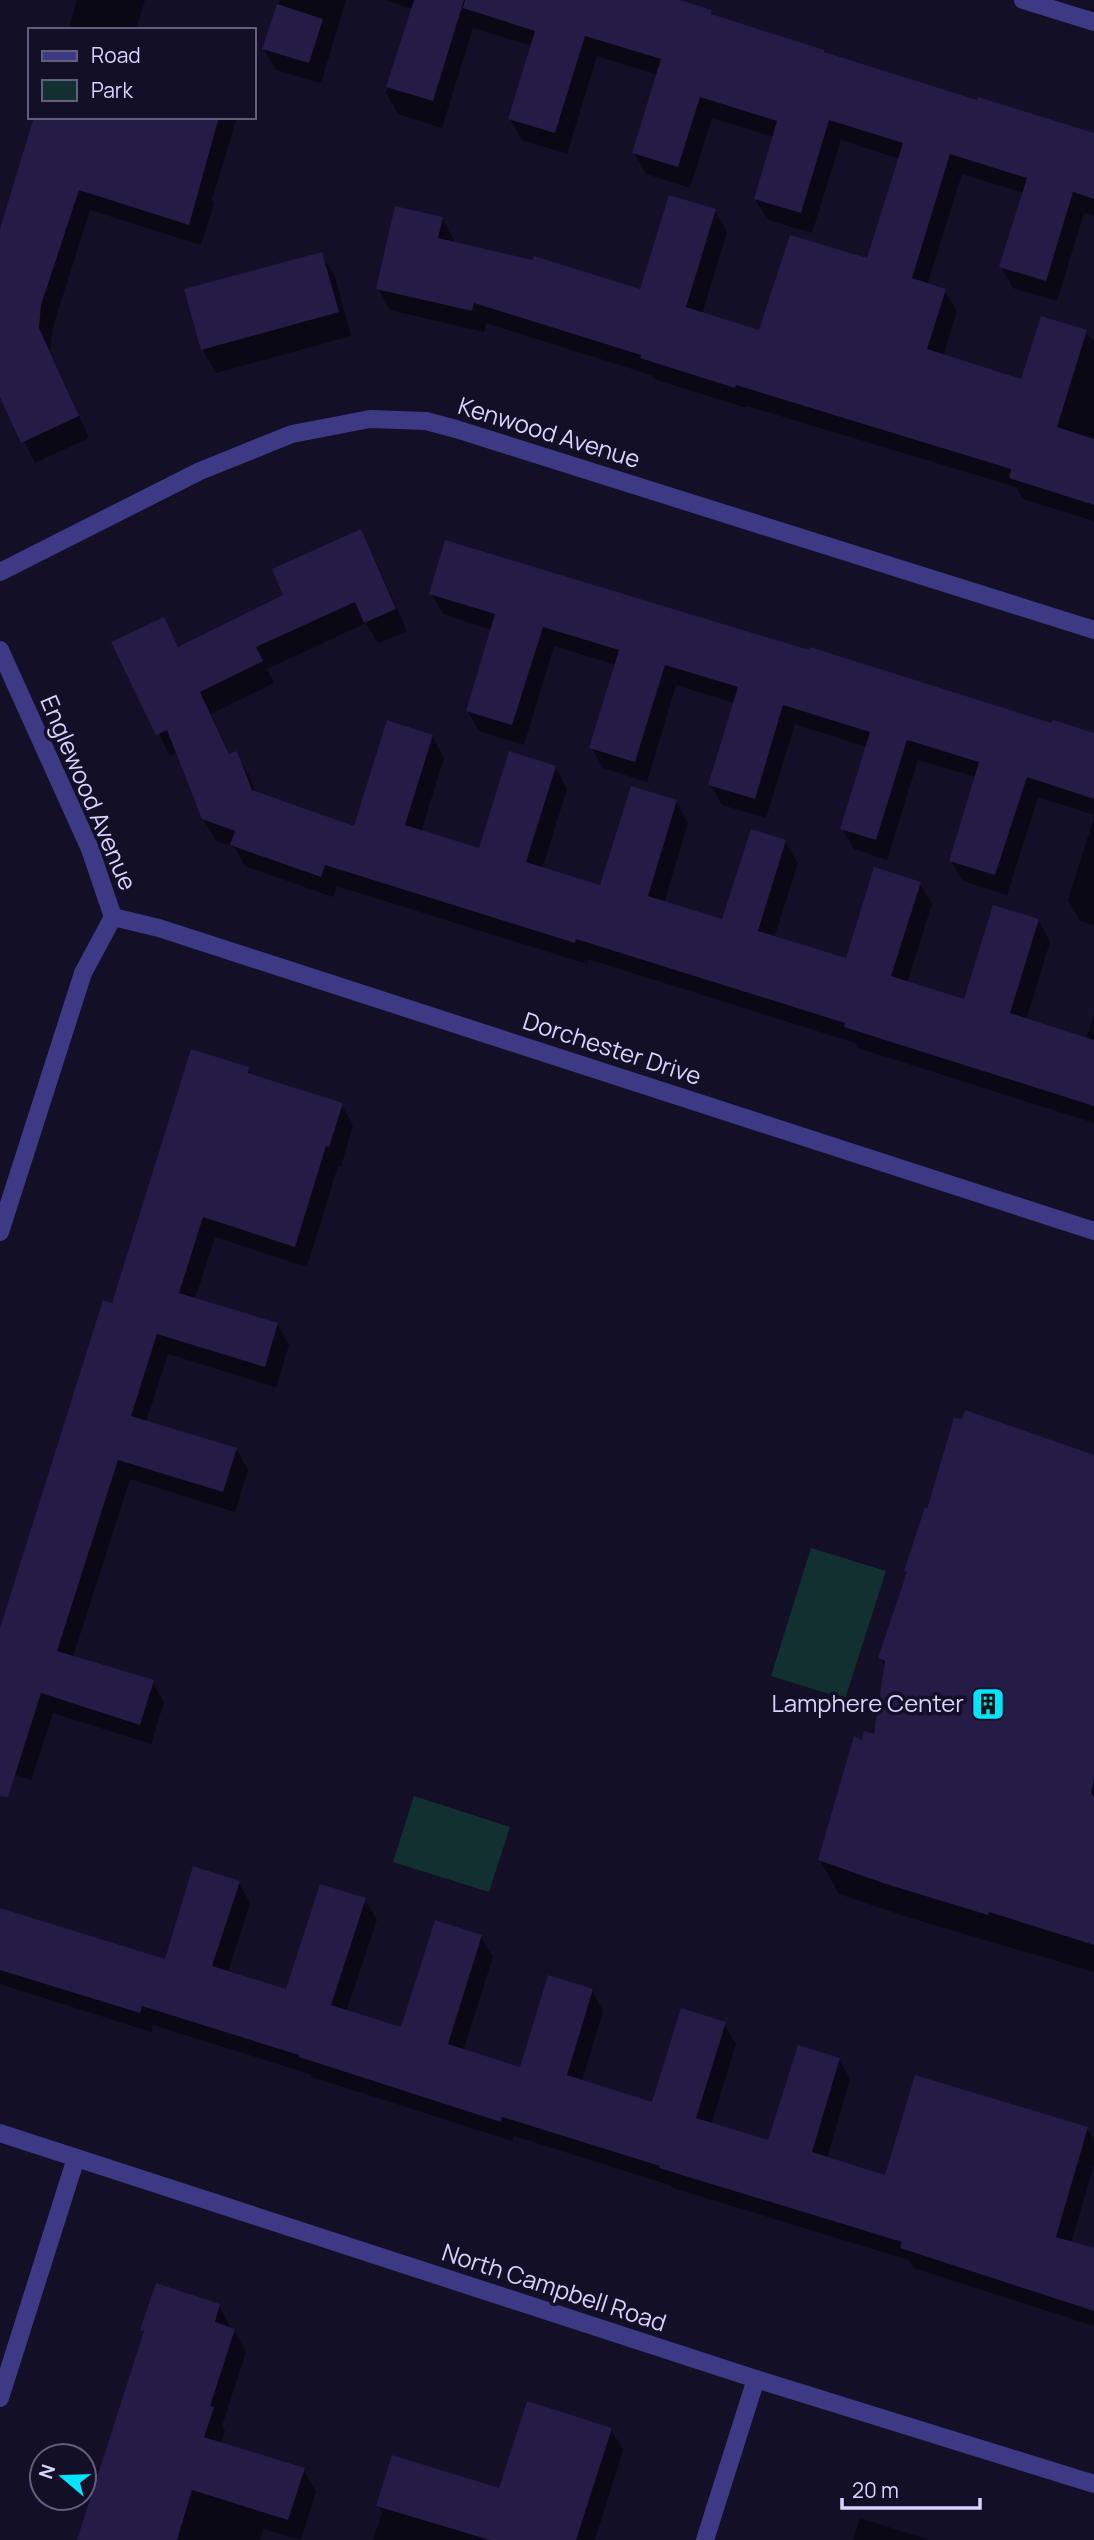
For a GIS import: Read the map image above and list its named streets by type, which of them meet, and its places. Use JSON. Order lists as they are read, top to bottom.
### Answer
{
  "streets": {
    "street": [
      "Kenwood Avenue",
      "Englewood Avenue",
      "Dorchester Drive",
      "North Campbell Road"
    ]
  },
  "crossings": [
    ["Englewood Avenue", "Dorchester Drive"]
  ],
  "places": {
    "building": ["Lamphere Center"]
  },
  "legend": ["Road", "Park"],
  "scale_bar": "20 m",
  "north": "left"
}
